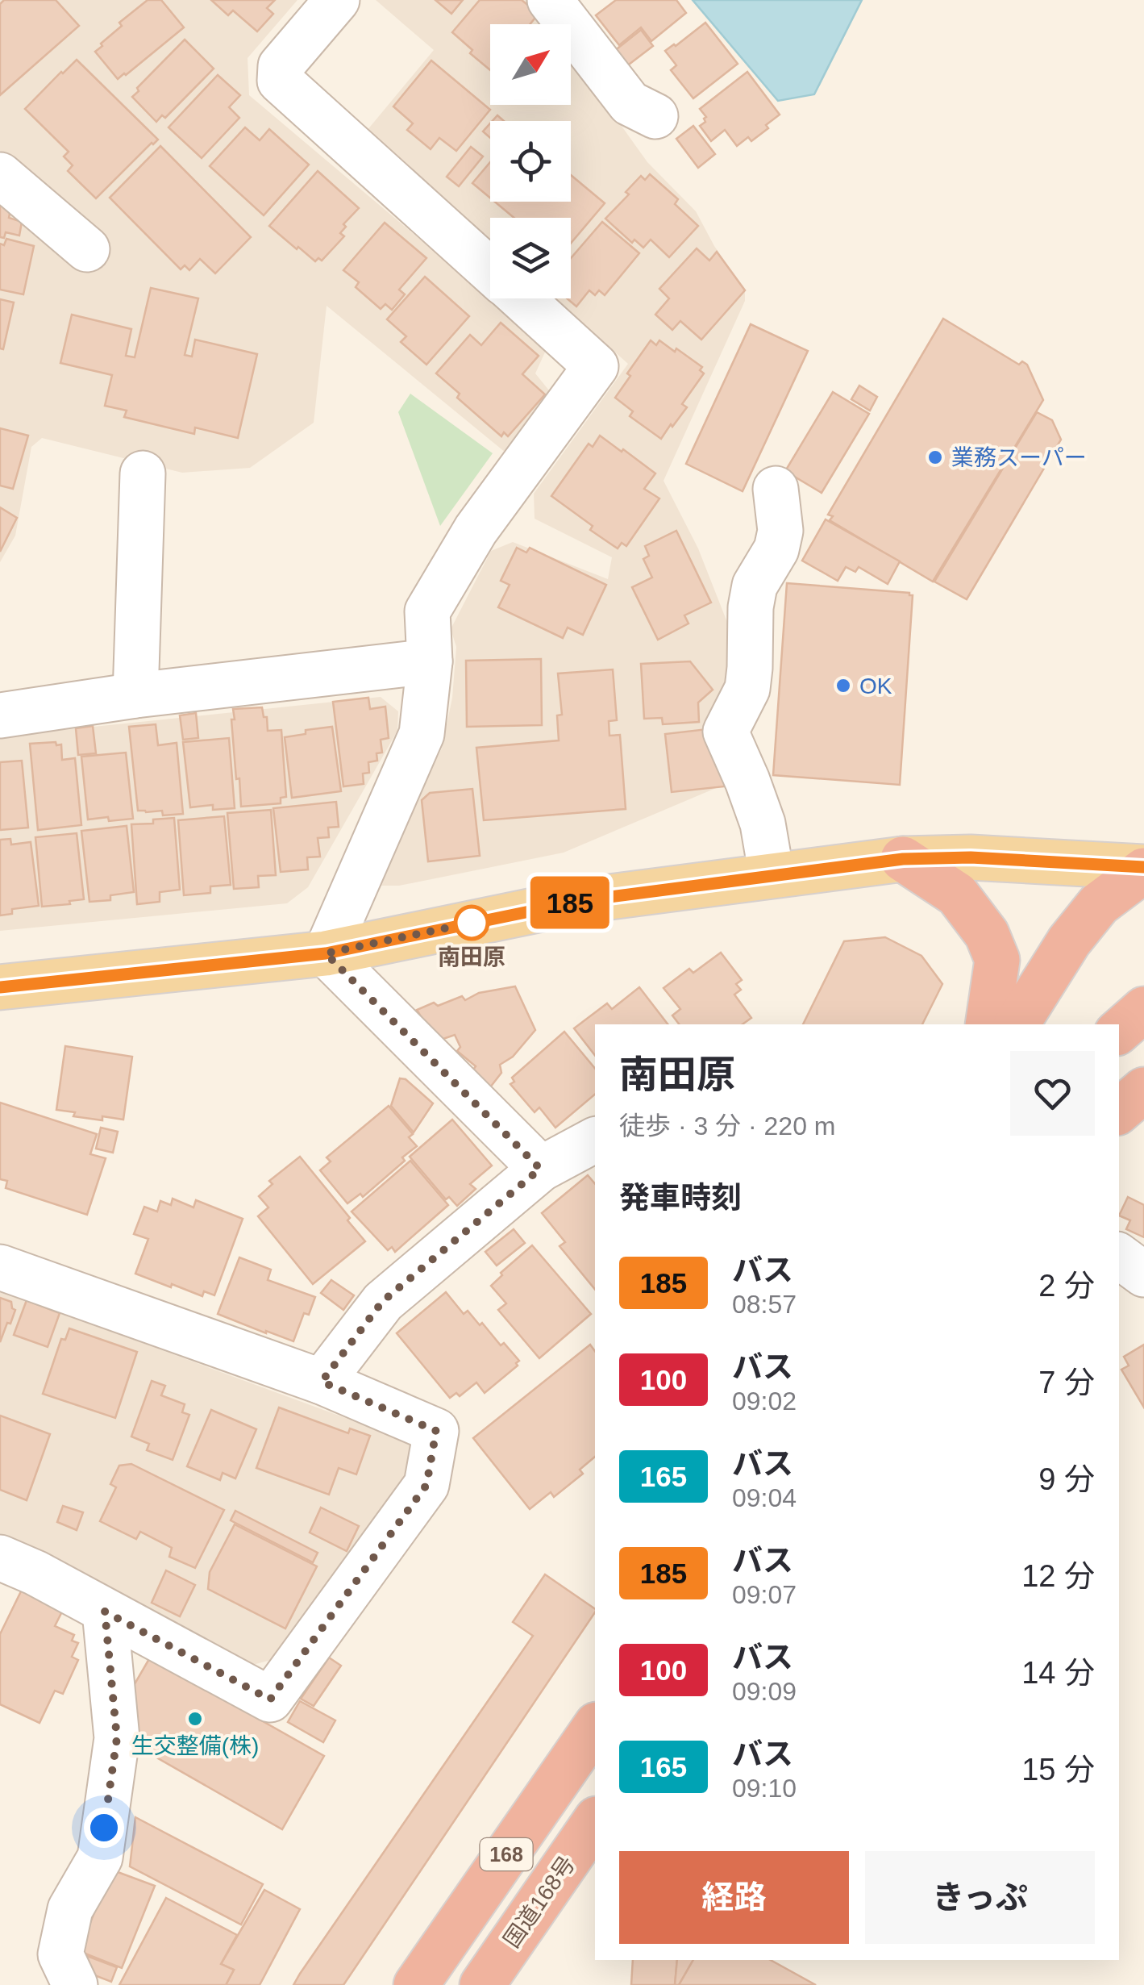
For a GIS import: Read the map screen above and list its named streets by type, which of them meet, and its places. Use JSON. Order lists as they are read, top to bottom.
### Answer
{
  "streets": {
    "highway": ["168", "国道168号"]
  },
  "places": [
    "業務スーパー",
    "OK",
    "南田原",
    "生交整備(株)"
  ],
  "lines": ["bus line 185"],
  "north": "top right",
  "page": {
    "on_map": "185",
    "heading": [
      ["南田原", "徒歩 · 3 分 · 220 m"],
      "発車時刻"
    ],
    "list": [
      {
        "mark": "185",
        "name": "バス",
        "note": "08:57",
        "value": "2 分"
      },
      {
        "mark": "100",
        "name": "バス",
        "note": "09:02",
        "value": "7 分"
      },
      {
        "mark": "165",
        "name": "バス",
        "note": "09:04",
        "value": "9 分"
      },
      {
        "mark": "185",
        "name": "バス",
        "note": "09:07",
        "value": "12 分"
      },
      {
        "mark": "100",
        "name": "バス",
        "note": "09:09",
        "value": "14 分"
      },
      {
        "mark": "165",
        "name": "バス",
        "note": "09:10",
        "value": "15 分"
      }
    ],
    "buttons": ["経路", "きっぷ"]
  }
}
